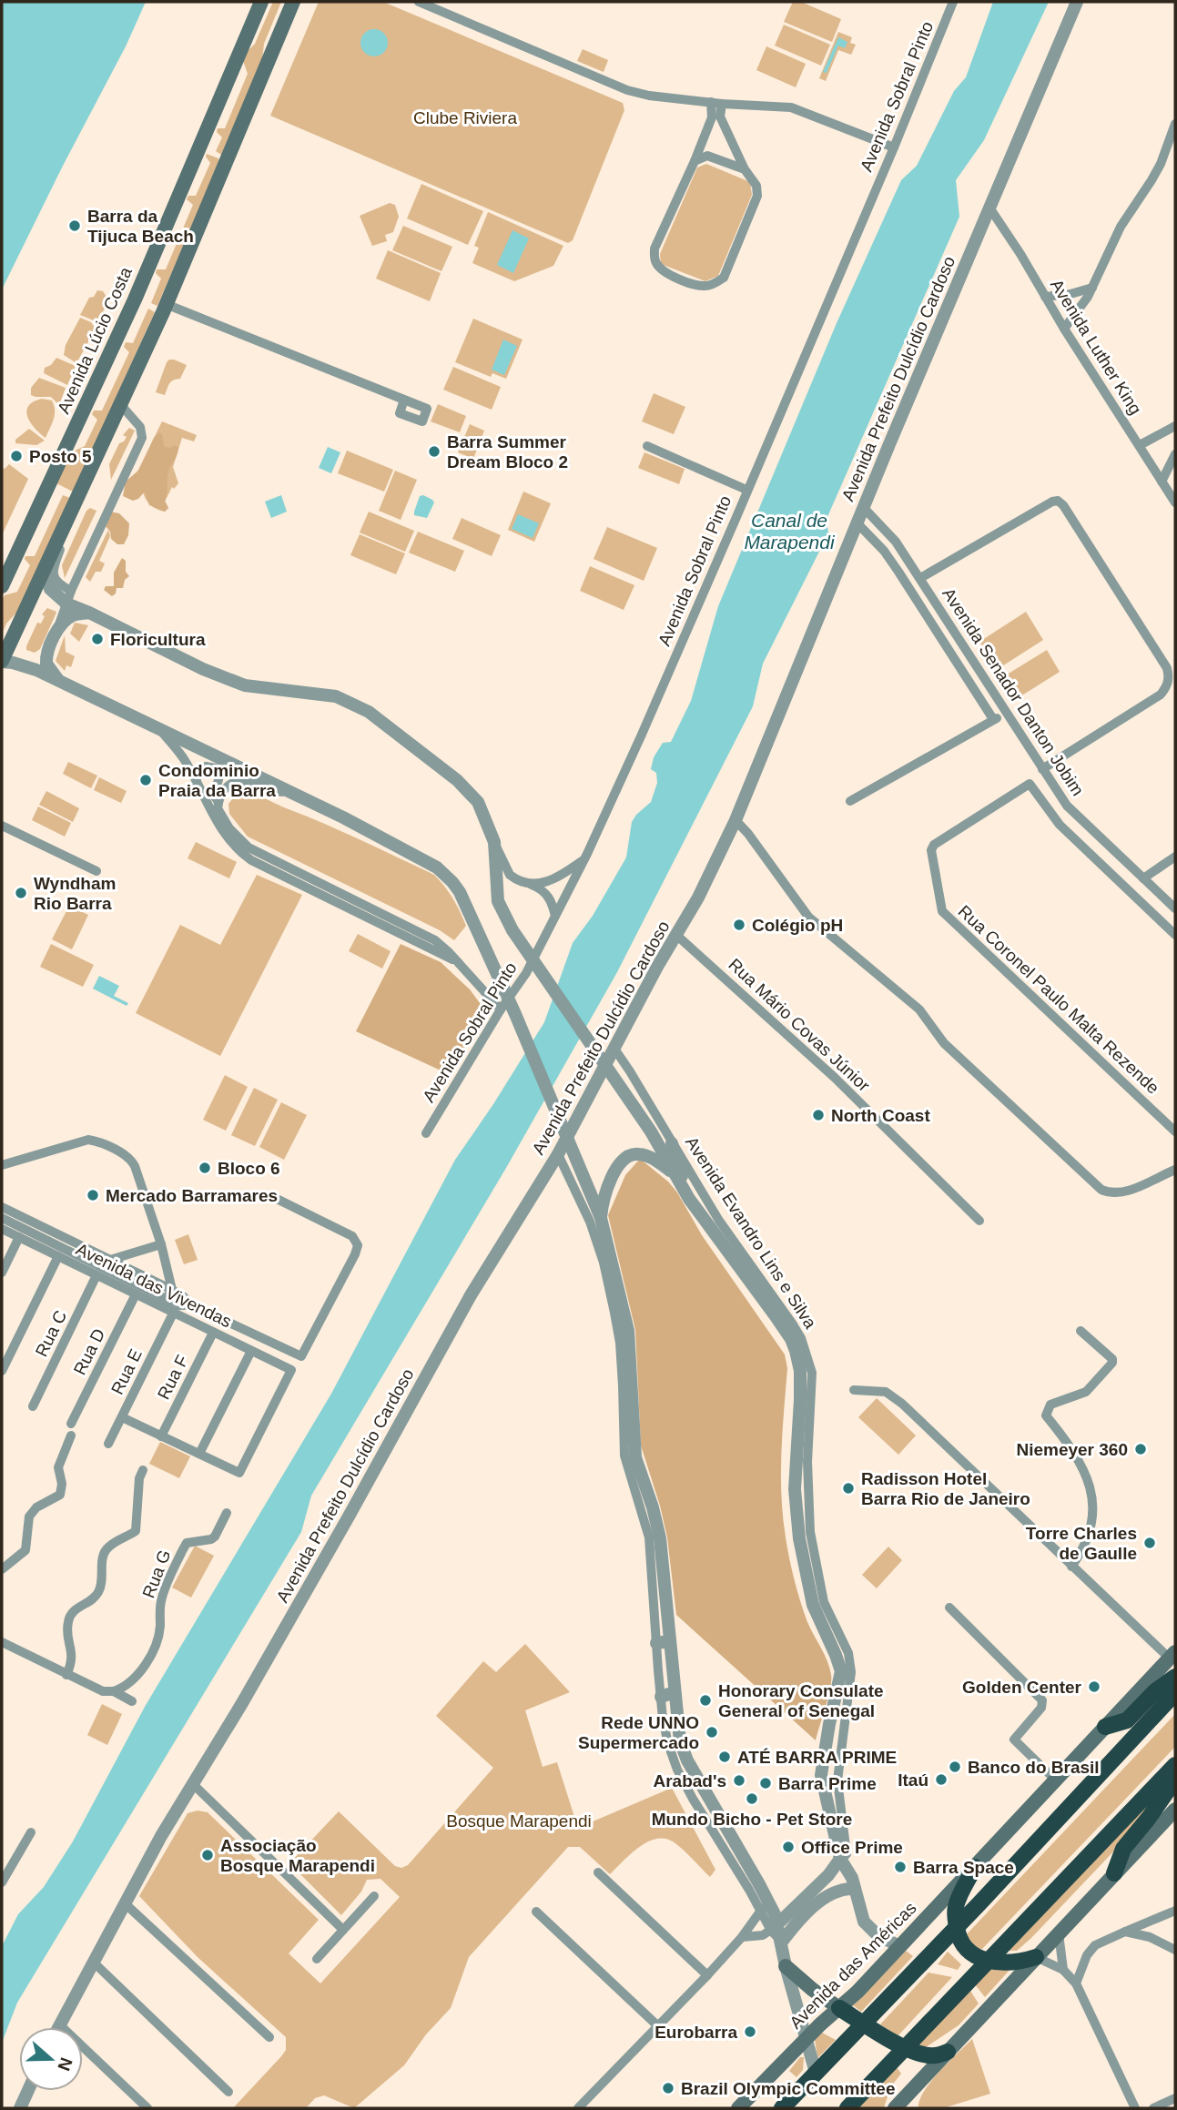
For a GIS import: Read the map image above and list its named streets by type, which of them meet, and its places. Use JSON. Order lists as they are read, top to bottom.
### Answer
{
  "streets": {
    "main road": ["Avenida Lúcio Costa", "Avenida das Américas"],
    "street": [
      "Avenida Sobral Pinto",
      "Avenida Luther King",
      "Avenida Prefeito Dulcídio Cardoso",
      "Avenida Senador Danton Jobim",
      "Rua Coronel Paulo Malta Rezende",
      "Rua Mário Covas Júnior",
      "Avenida Evandro Lins e Silva",
      "Avenida das Vivendas",
      "Rua C",
      "Rua D",
      "Rua E",
      "Rua F",
      "Rua G"
    ]
  },
  "crossings": [
    ["Avenida Luther King", "Avenida Prefeito Dulcídio Cardoso"],
    ["Avenida Prefeito Dulcídio Cardoso", "Avenida Senador Danton Jobim"],
    ["Avenida Prefeito Dulcídio Cardoso", "Rua Mário Covas Júnior"],
    ["Avenida Prefeito Dulcídio Cardoso", "Avenida Evandro Lins e Silva"],
    ["Avenida Senador Danton Jobim", "Rua Coronel Paulo Malta Rezende"],
    ["Avenida Evandro Lins e Silva", "Avenida das Américas"],
    ["Avenida das Vivendas", "Rua C"],
    ["Avenida das Vivendas", "Rua D"],
    ["Avenida das Vivendas", "Rua E"],
    ["Avenida das Vivendas", "Rua F"]
  ],
  "water": ["Canal de Marapendi"],
  "parks": ["Clube Riviera", "Bosque Marapendi"],
  "places": [
    "Barra da Tijuca Beach",
    "Barra Summer Dream Bloco 2",
    "Posto 5",
    "Floricultura",
    "Condominio Praia da Barra",
    "Wyndham Rio Barra",
    "Colégio pH",
    "North Coast",
    "Bloco 6",
    "Mercado Barramares",
    "Niemeyer 360",
    "Radisson Hotel Barra Rio de Janeiro",
    "Torre Charles de Gaulle",
    "Golden Center",
    "Honorary Consulate General of Senegal",
    "Rede UNNO Supermercado",
    "ATÉ BARRA PRIME",
    "Banco do Brasil",
    "Itaú",
    "Arabad's",
    "Barra Prime",
    "Mundo Bicho - Pet Store",
    "Office Prime",
    "Associação Bosque Marapendi",
    "Barra Space",
    "Eurobarra",
    "Brazil Olympic Committee"
  ],
  "north": "right"
}
